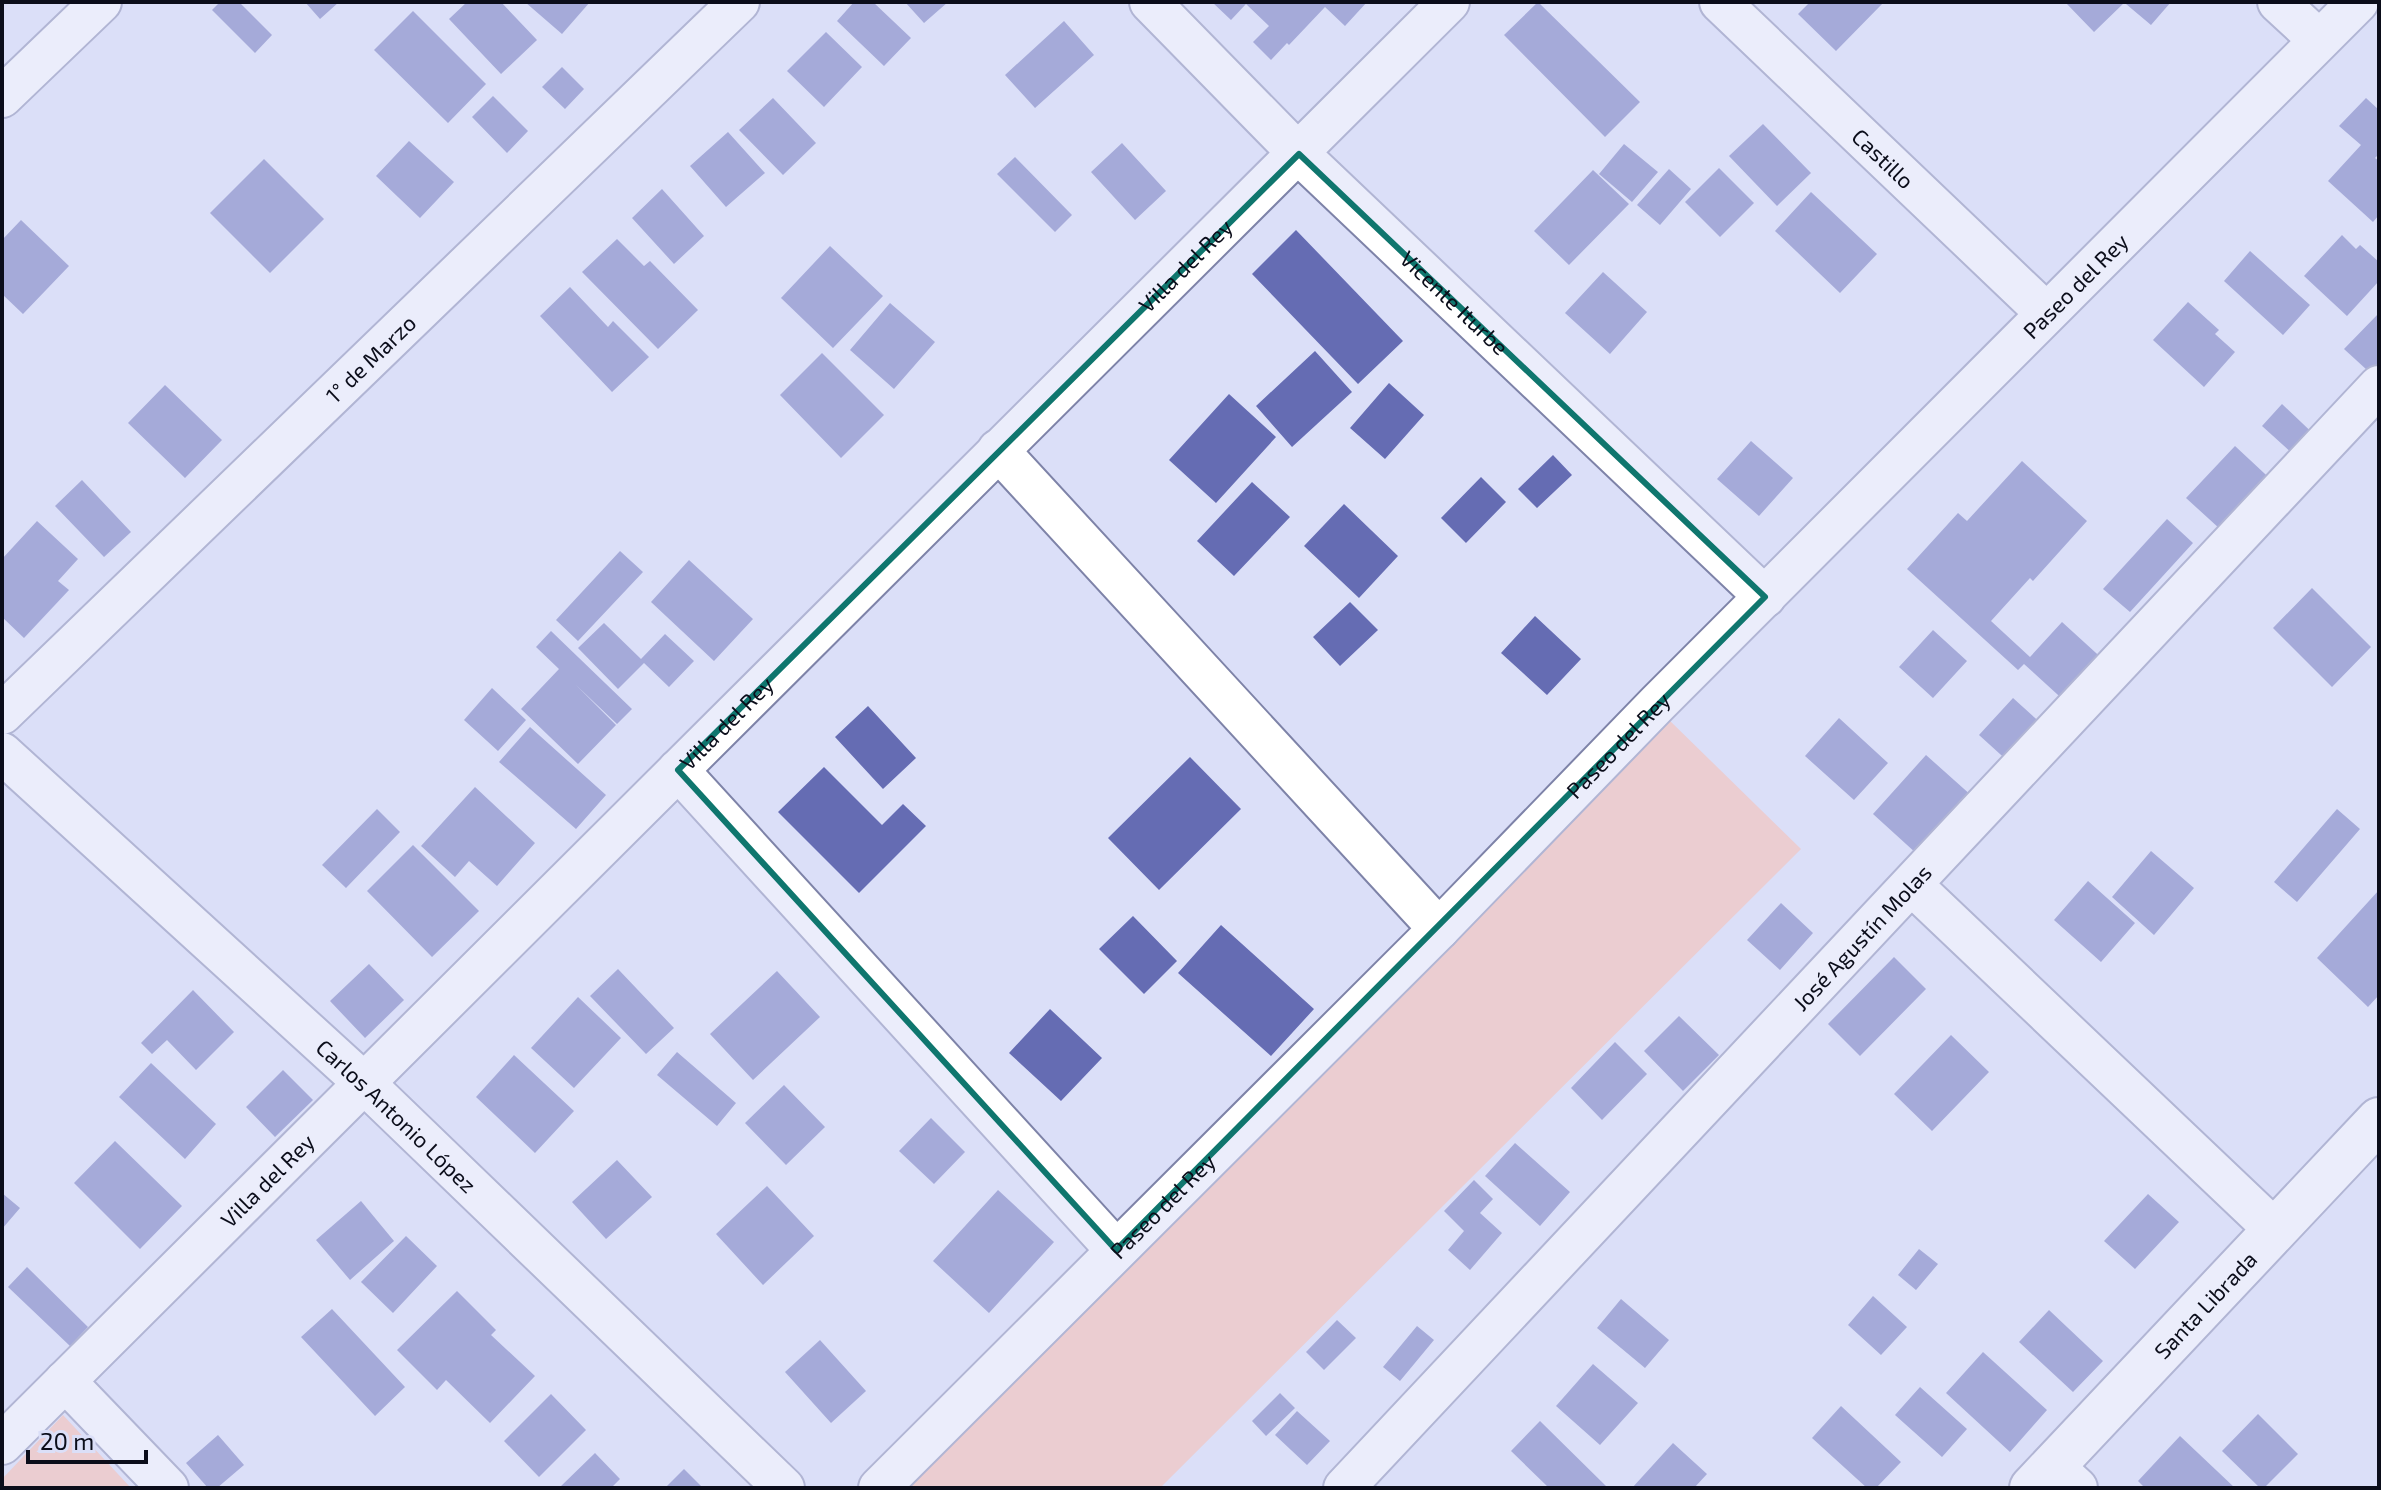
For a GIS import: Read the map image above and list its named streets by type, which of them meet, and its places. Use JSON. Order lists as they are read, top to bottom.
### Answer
{
  "streets": {
    "street": [
      "Castillo",
      "Villa del Rey",
      "Paseo del Rey",
      "Vicente Iturbe",
      "1° de Marzo",
      "José Agustín Molas",
      "Carlos Antonio López",
      "Santa Librada"
    ]
  },
  "crossings": [
    ["Castillo", "Paseo del Rey"],
    ["Villa del Rey", "Vicente Iturbe"],
    ["Villa del Rey", "Carlos Antonio López"],
    ["Paseo del Rey", "Vicente Iturbe"]
  ],
  "scale_bar": "20 m"
}
